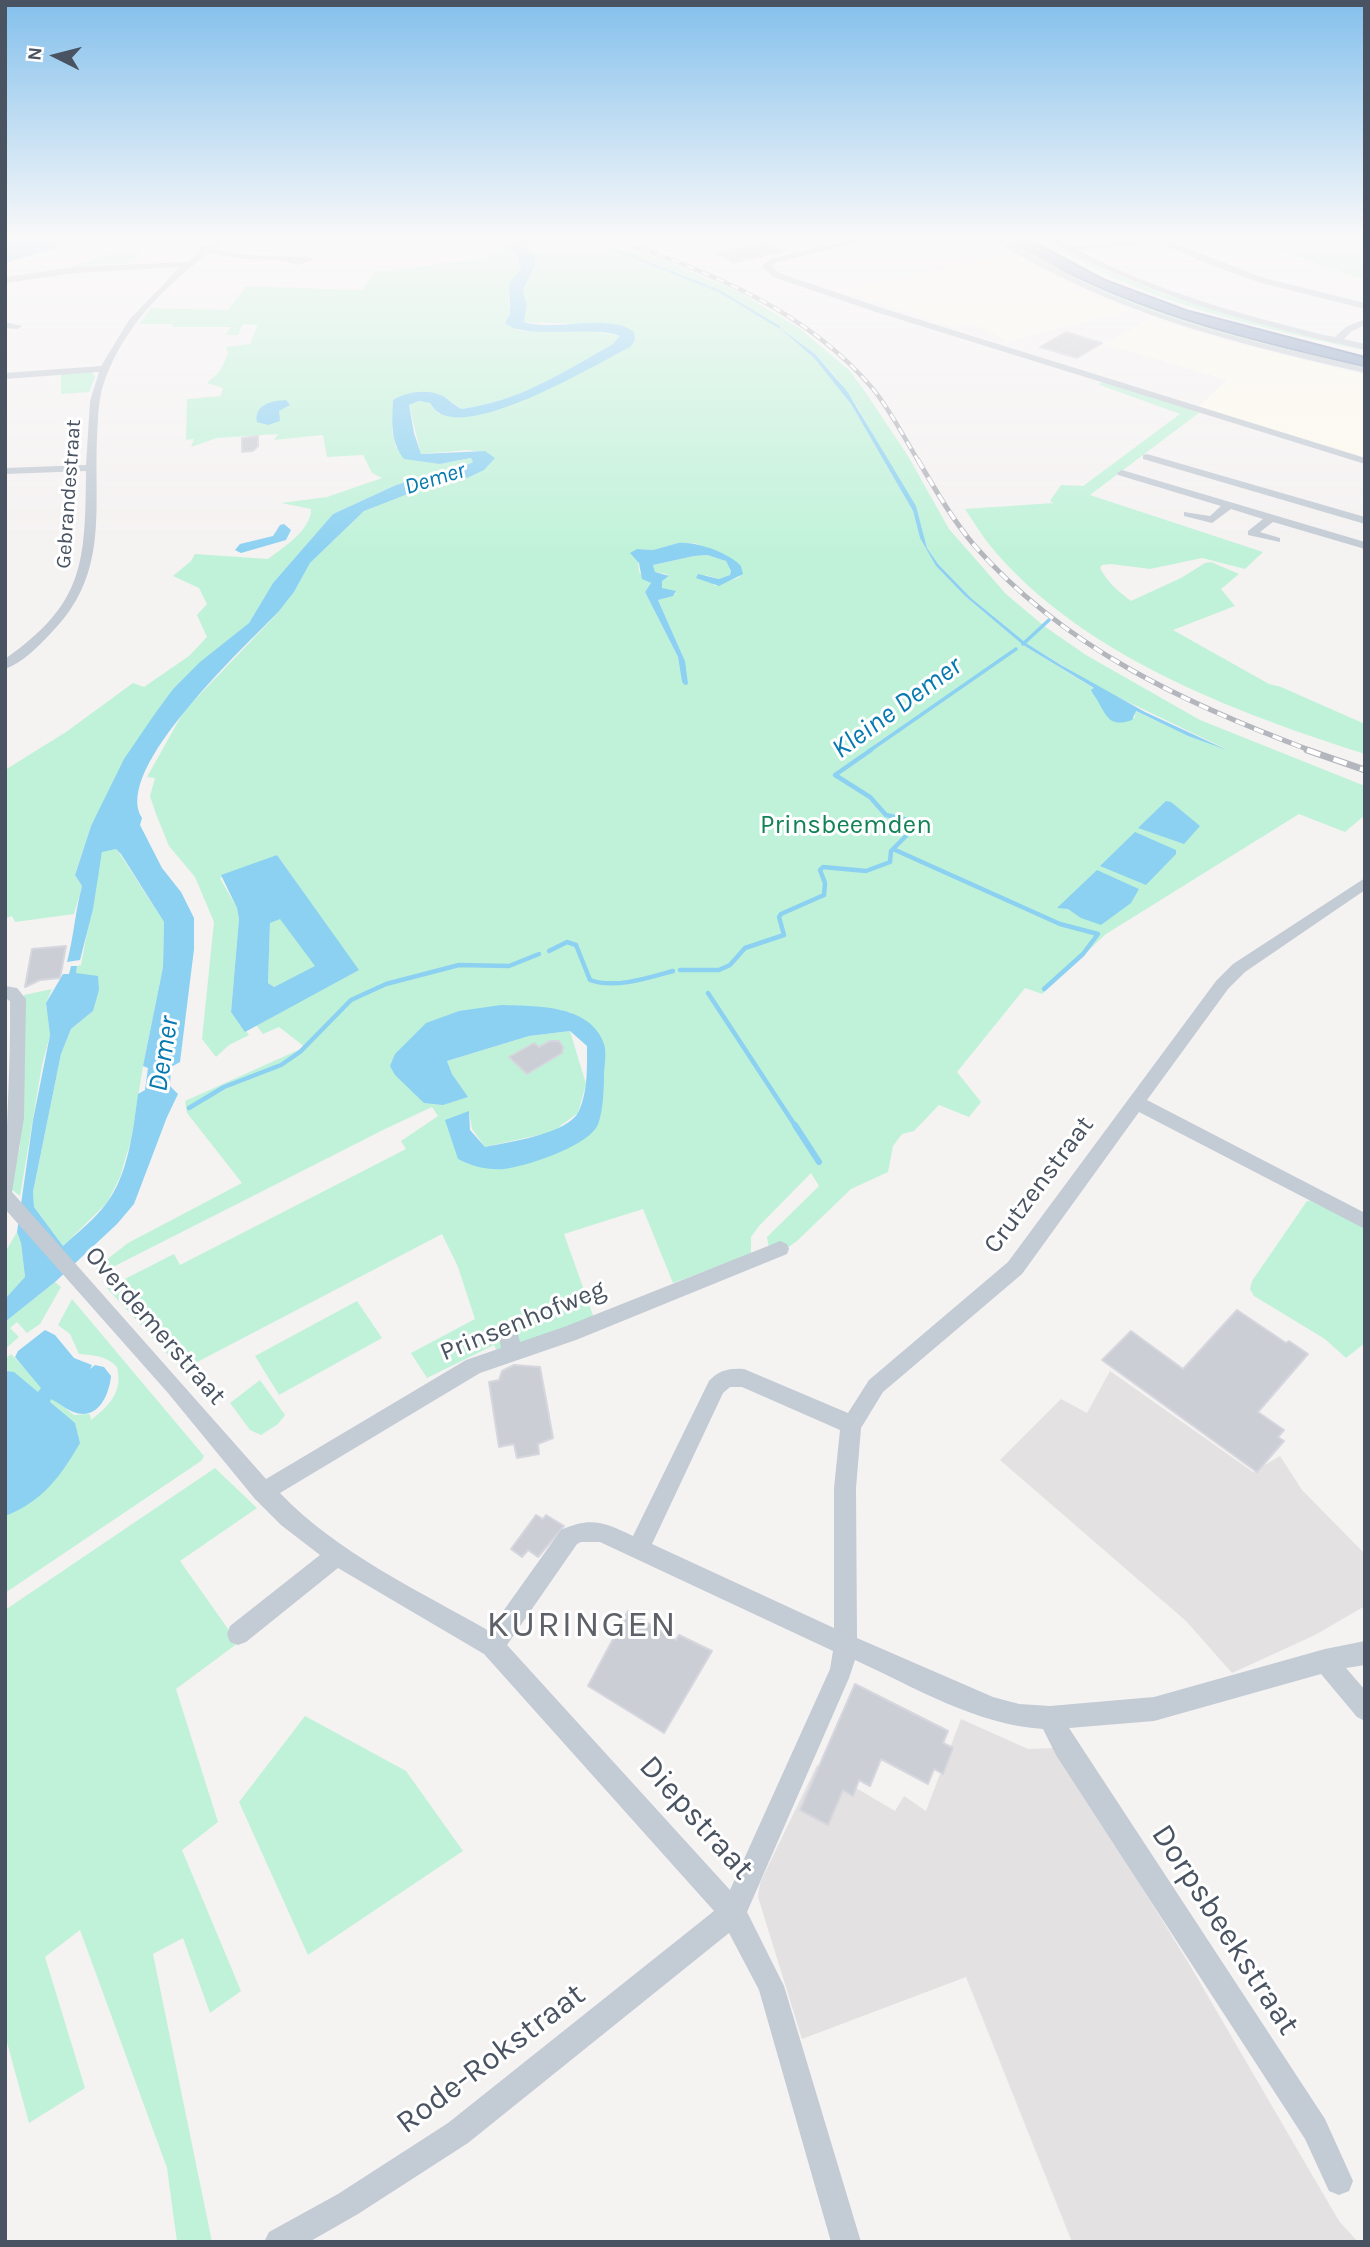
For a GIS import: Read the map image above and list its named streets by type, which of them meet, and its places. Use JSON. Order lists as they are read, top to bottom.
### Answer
{
  "streets": {
    "street": [
      "Gebrandestraat",
      "Crutzenstraat",
      "Prinsenhofweg",
      "Overdemerstraat",
      "Diepstraat",
      "Dorpsbeekstraat",
      "Rode-Rokstraat"
    ]
  },
  "crossings": [
    ["Crutzenstraat", "Diepstraat"],
    ["Crutzenstraat", "Rode-Rokstraat"],
    ["Prinsenhofweg", "Overdemerstraat"],
    ["Prinsenhofweg", "Diepstraat"],
    ["Overdemerstraat", "Diepstraat"],
    ["Diepstraat", "Rode-Rokstraat"]
  ],
  "districts": ["KURINGEN"],
  "water": ["Demer", "Kleine Demer"],
  "parks": ["Prinsbeemden"],
  "north": "left"
}
